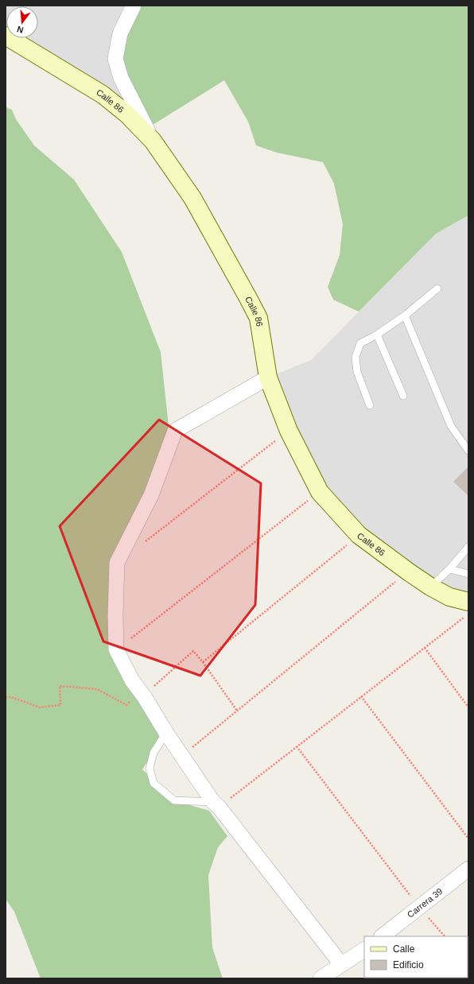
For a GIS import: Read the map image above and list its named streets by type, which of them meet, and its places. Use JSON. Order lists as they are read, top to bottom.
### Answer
{
  "streets": {
    "main road": ["Calle 86"],
    "street": ["Carrera 39"]
  },
  "legend": ["Calle", "Edificio"],
  "north": "bottom"
}
